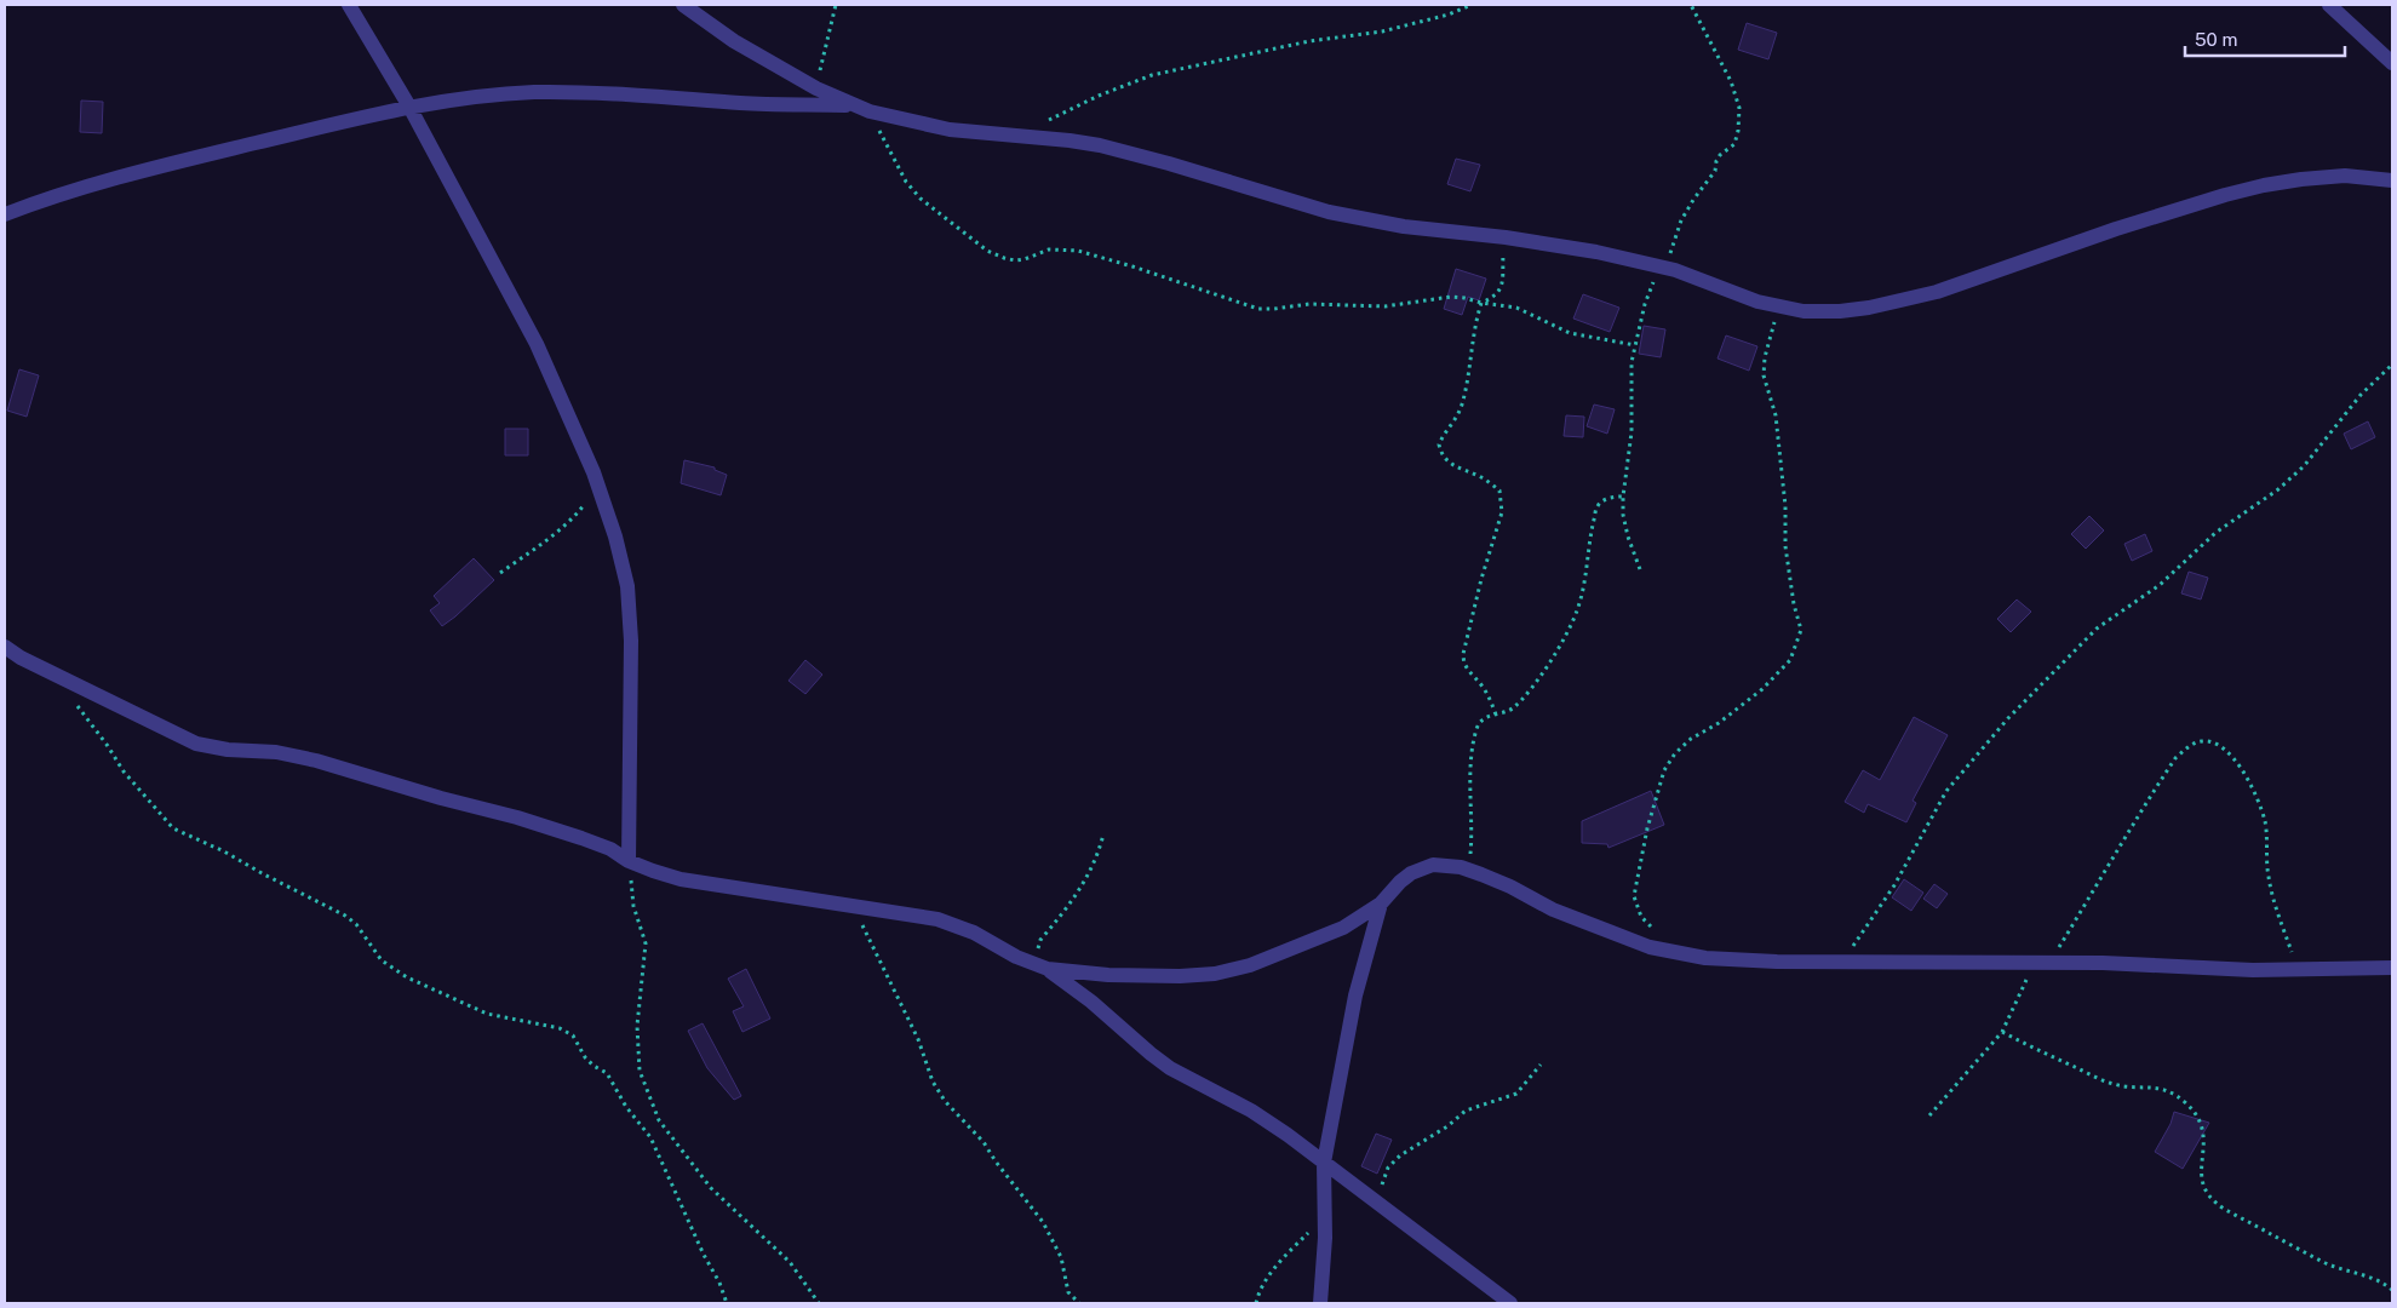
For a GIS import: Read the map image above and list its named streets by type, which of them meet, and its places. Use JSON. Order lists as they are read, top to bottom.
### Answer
{
  "scale_bar": "50 m"
}
